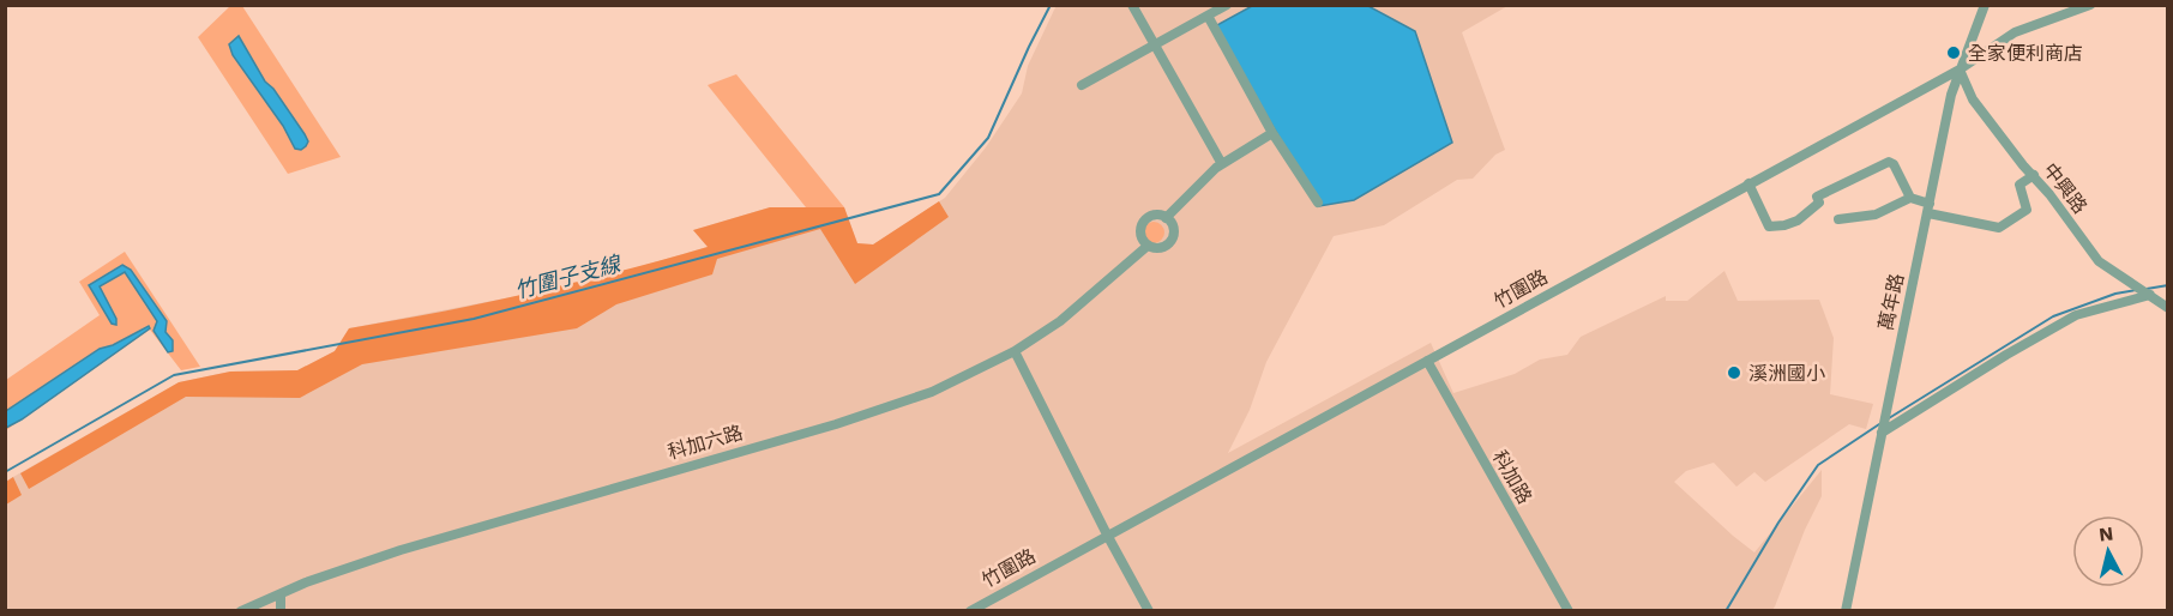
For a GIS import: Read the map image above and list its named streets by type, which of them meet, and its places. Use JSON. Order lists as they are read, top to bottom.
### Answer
{
  "streets": {
    "street": [
      "中興路",
      "竹圍路",
      "萬年路",
      "科加六路",
      "科加路"
    ]
  },
  "crossings": [
    ["中興路", "竹圍路"],
    ["中興路", "萬年路"],
    ["竹圍路", "萬年路"],
    ["竹圍路", "科加路"]
  ],
  "water": ["竹圍子支線"],
  "places": ["全家便利商店", "溪洲國小"],
  "north": "top"
}
